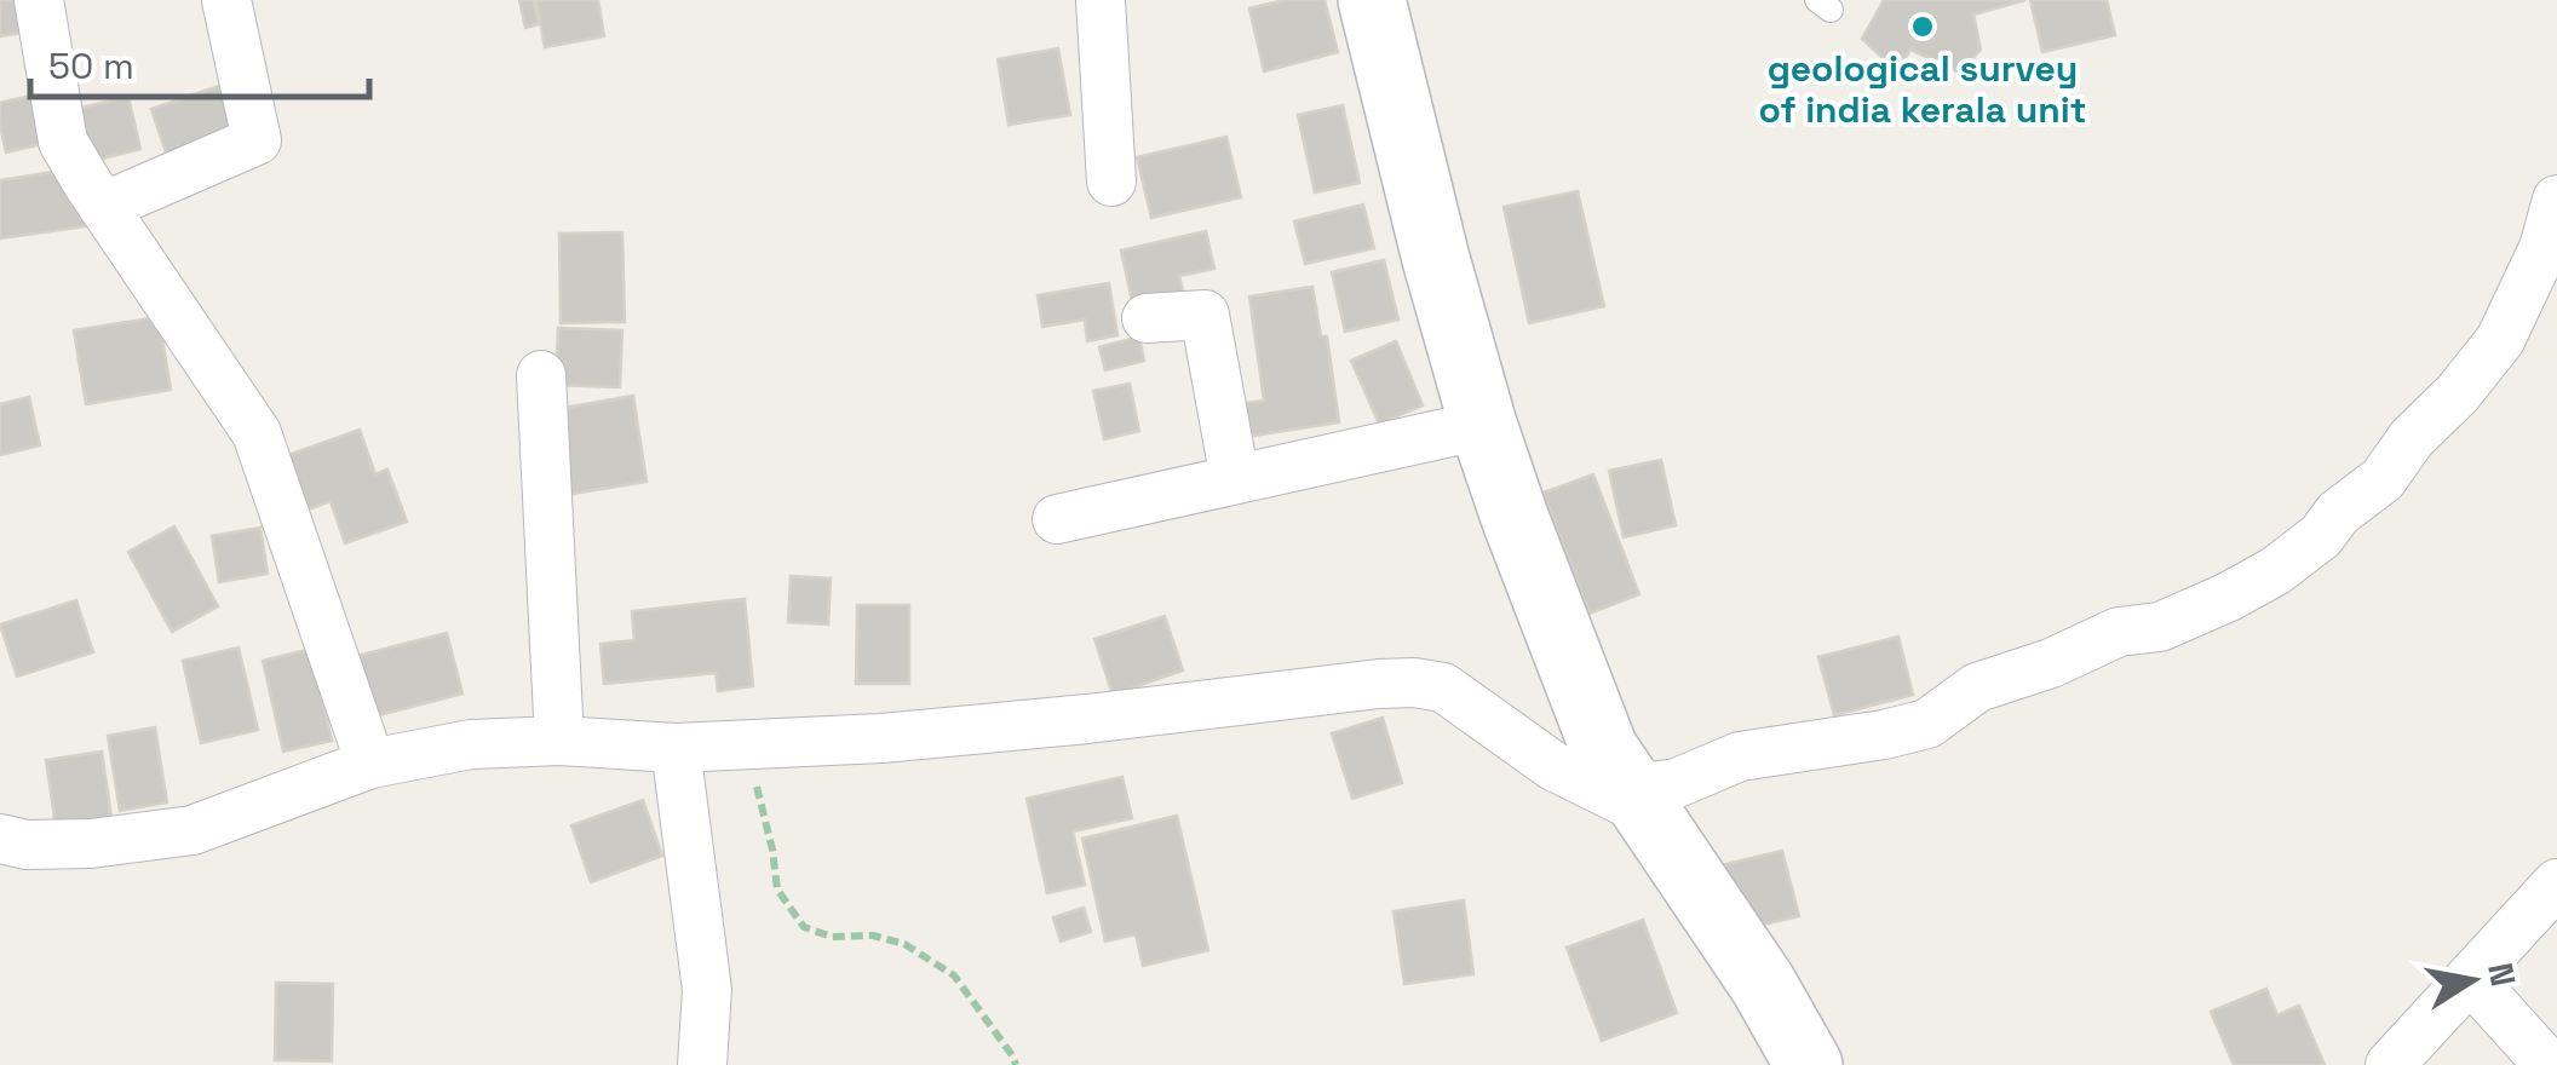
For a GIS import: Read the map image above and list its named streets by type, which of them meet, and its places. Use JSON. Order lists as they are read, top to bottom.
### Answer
{
  "places": ["geological survey of india kerala unit"],
  "scale_bar": "50 m",
  "north": "right"
}
